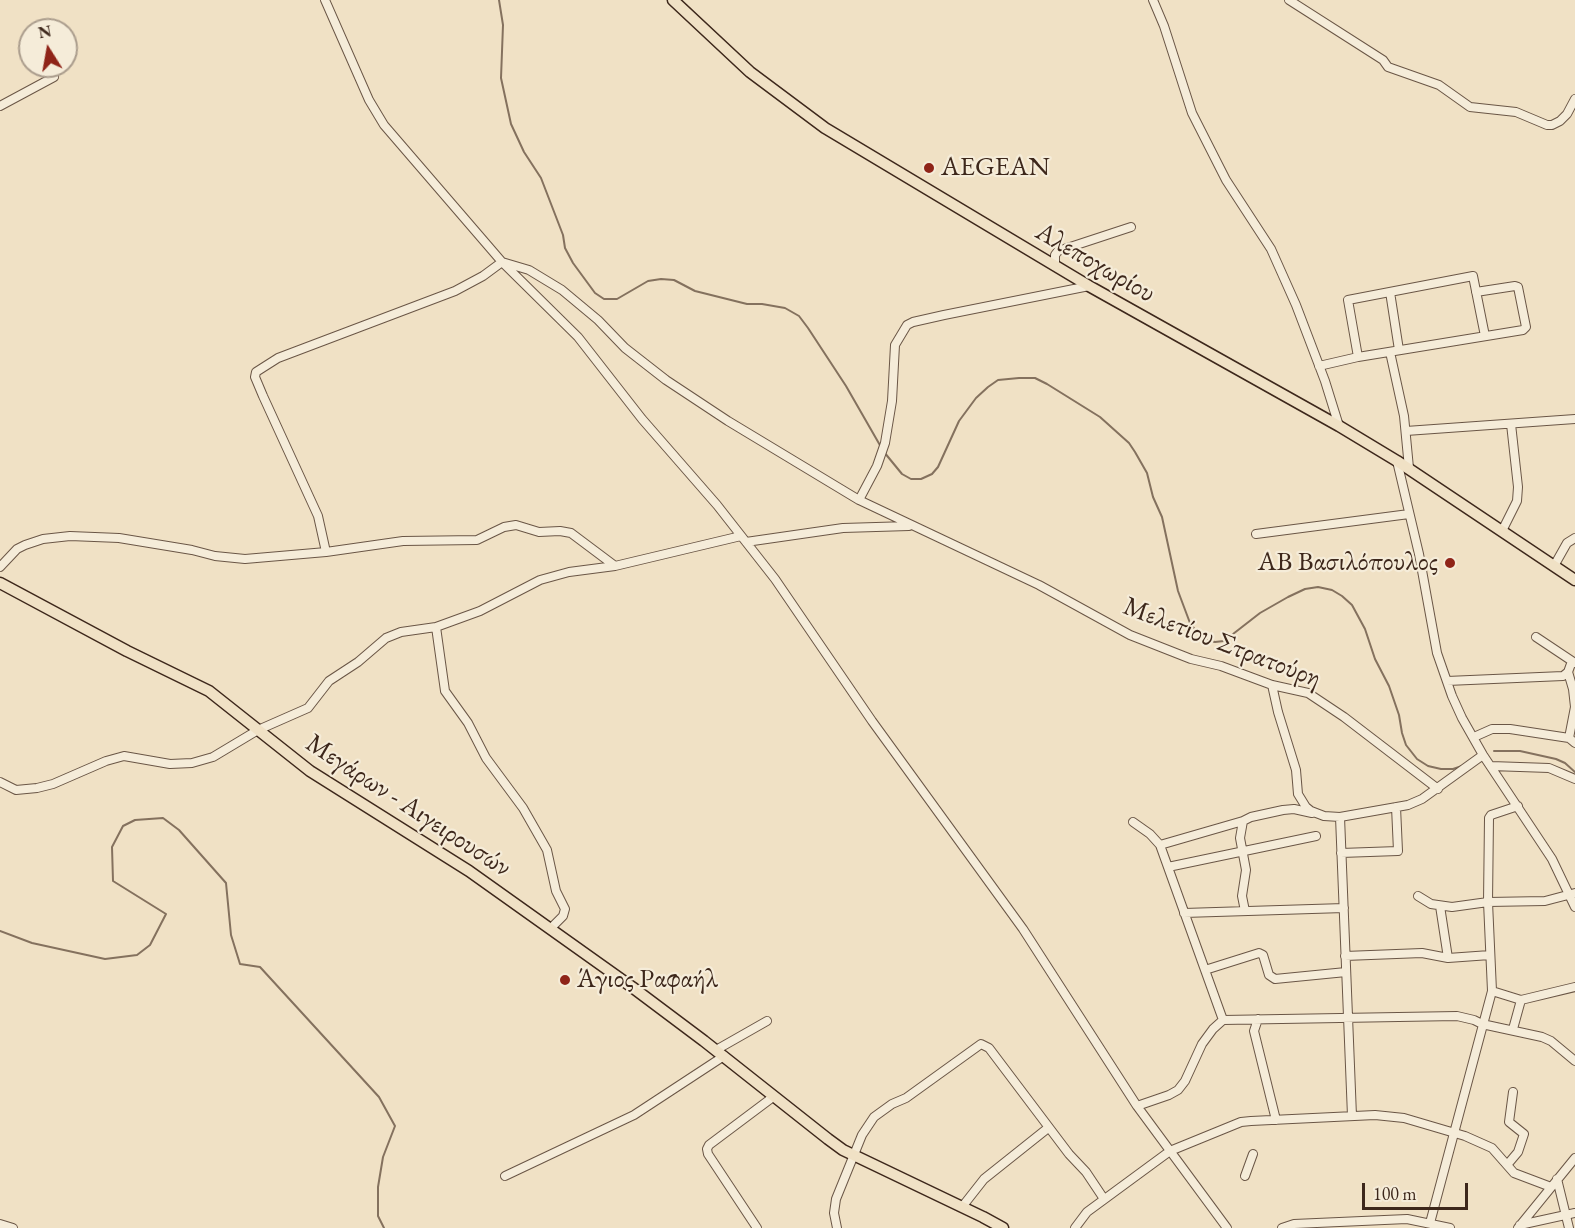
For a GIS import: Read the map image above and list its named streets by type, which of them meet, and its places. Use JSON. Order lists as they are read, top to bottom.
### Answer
{
  "streets": {
    "main road": ["Αλεποχωρίου", "Μεγάρων - Αιγειρουσών"],
    "street": ["Μελετίου Στρατούρη"]
  },
  "places": ["AEGEAN", "ΑΒ Βασιλόπουλος", "Άγιος Ραφαήλ"],
  "scale_bar": "100 m",
  "north": "top"
}
